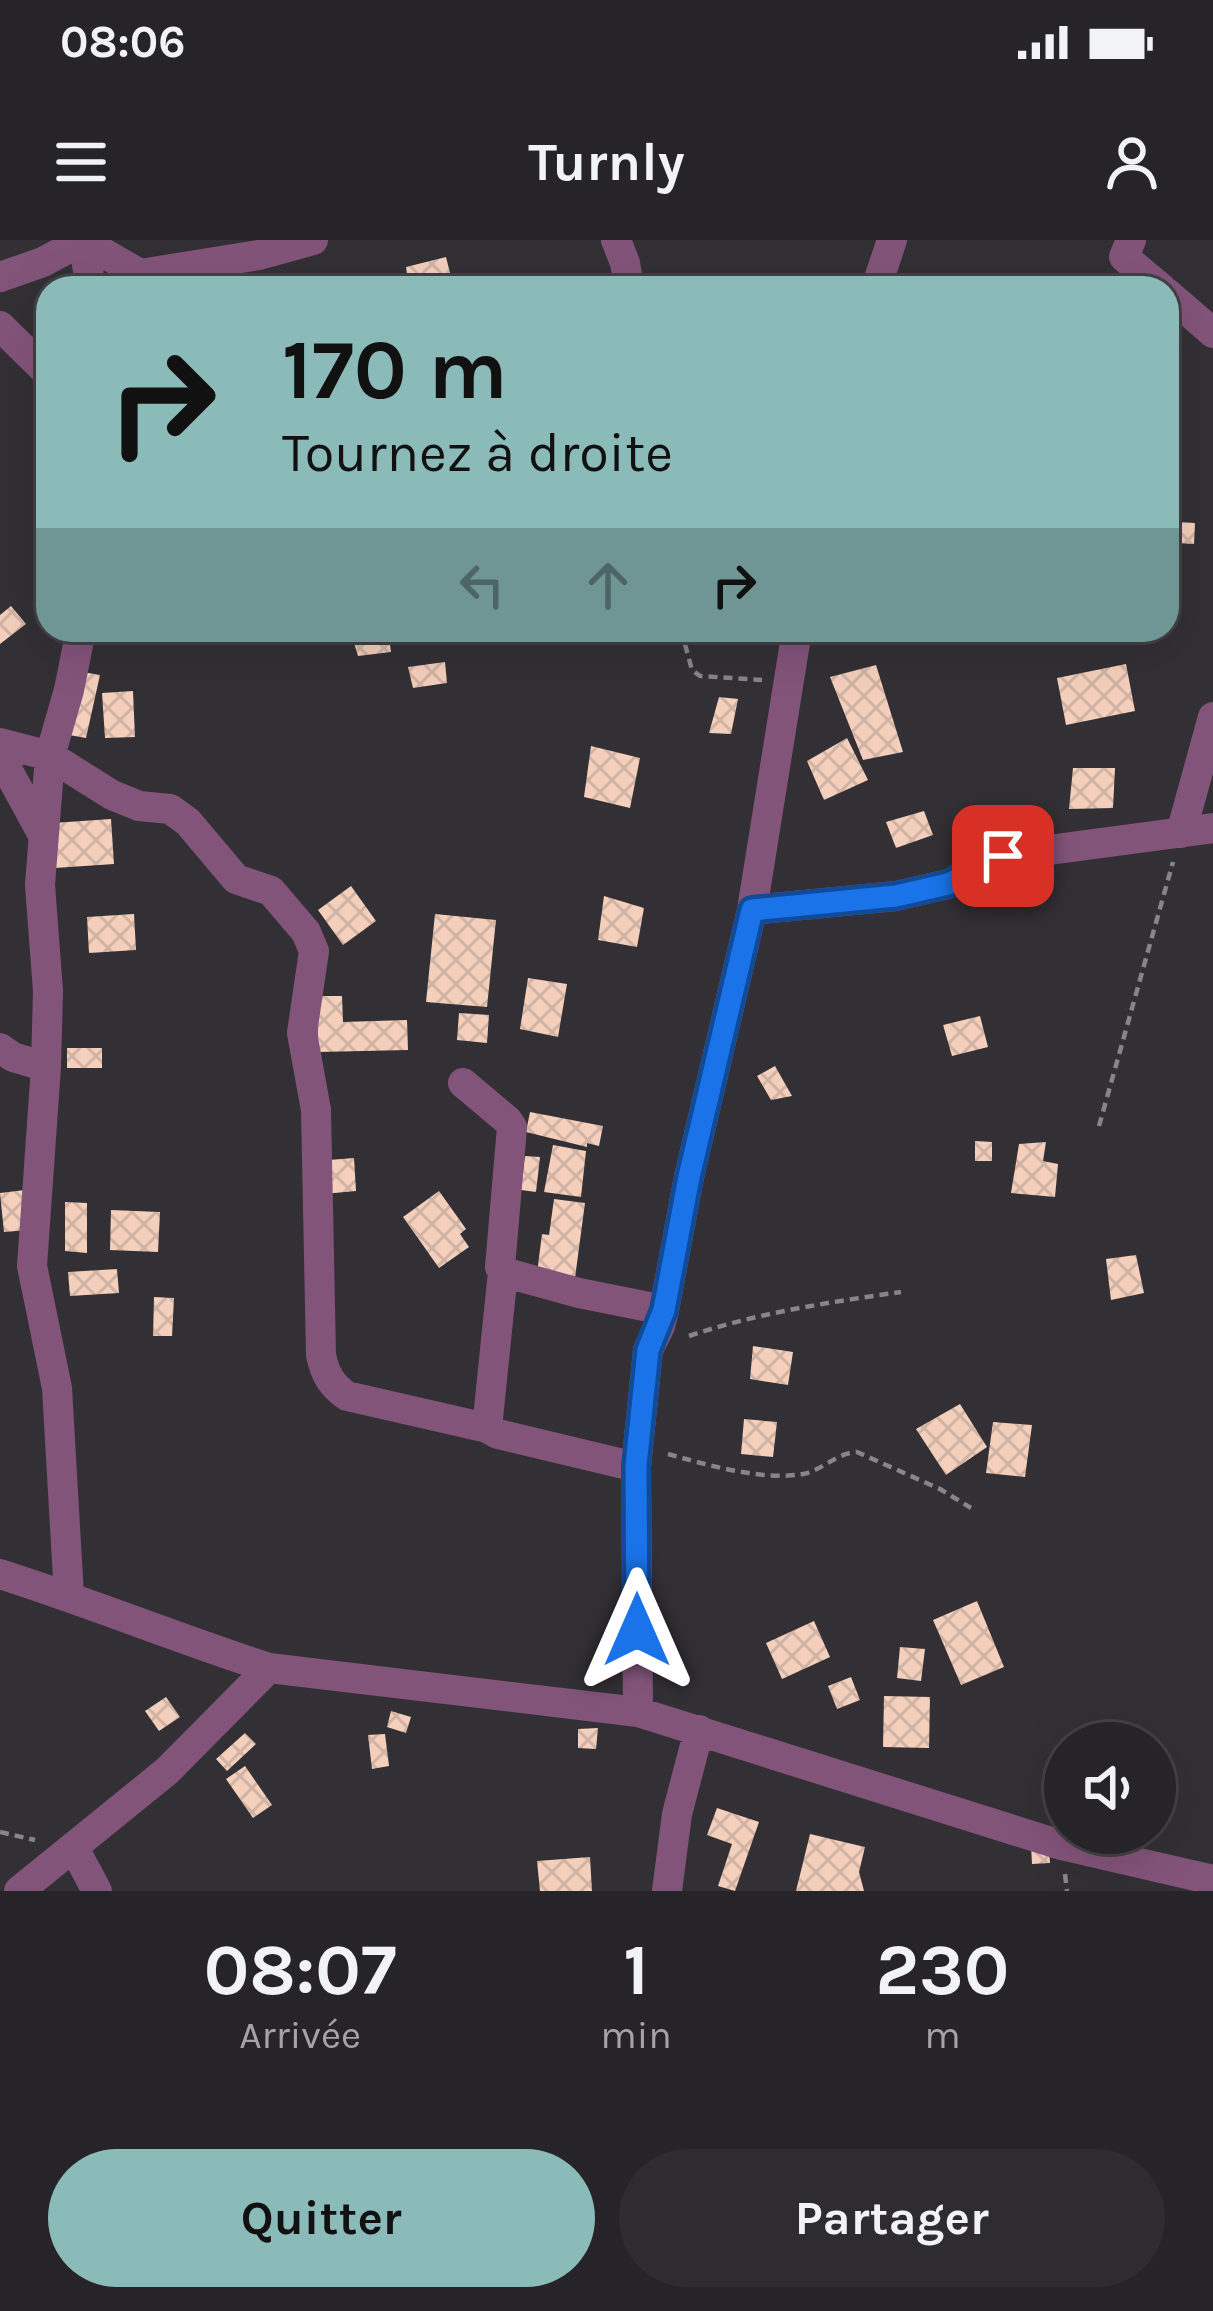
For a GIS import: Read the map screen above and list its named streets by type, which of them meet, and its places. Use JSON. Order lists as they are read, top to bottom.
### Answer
{
  "page": {
    "status": "08:06",
    "header": "Turnly",
    "turn": ["170 m", "Tournez à droite"],
    "eta": [
      "08:07",
      "Arrivée",
      "1",
      "min",
      "230",
      "m"
    ],
    "buttons": ["Quitter", "Partager"]
  }
}
